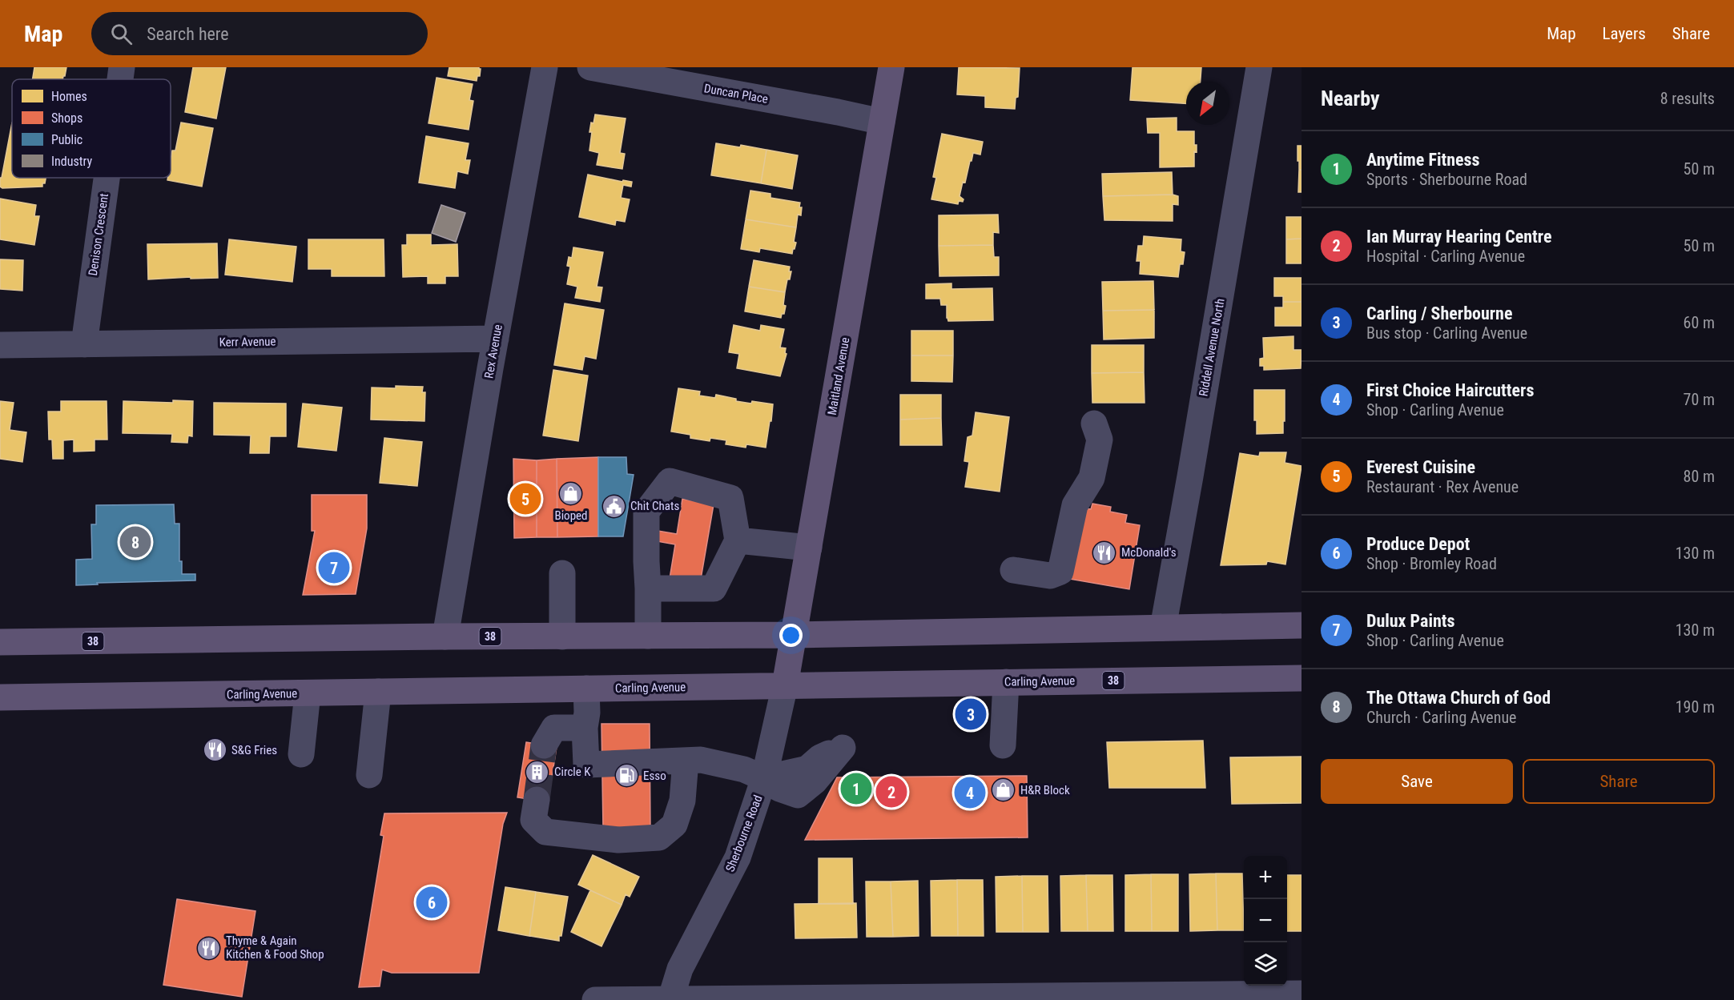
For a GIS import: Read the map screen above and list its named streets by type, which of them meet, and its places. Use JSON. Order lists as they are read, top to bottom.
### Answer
{
  "streets": {
    "main road": ["Maitland Avenue", "38", "Carling Avenue"],
    "street": [
      "Duncan Place",
      "Denison Crescent",
      "Kerr Avenue",
      "Riddell Avenue North",
      "Rex Avenue",
      "Sherbourne Road"
    ]
  },
  "crossings": [
    ["Duncan Place", "Maitland Avenue"],
    ["Denison Crescent", "Kerr Avenue"],
    ["Kerr Avenue", "Rex Avenue"],
    ["Riddell Avenue North", "38"],
    ["Rex Avenue", "38"],
    ["Maitland Avenue", "38"],
    ["Maitland Avenue", "Carling Avenue"],
    ["Maitland Avenue", "Sherbourne Road"],
    ["Carling Avenue", "Sherbourne Road"]
  ],
  "places": {
    "shop": ["Bioped", "H&R Block"],
    "public building": ["Chit Chats"],
    "restaurant": ["McDonald's", "S&G Fries", "Thyme & Again Kitchen & Food Shop"],
    "building": ["Circle K"],
    "fuel station": ["Esso"]
  },
  "legend": [
    "Homes",
    "Shops",
    "Public",
    "Industry"
  ],
  "north": "bottom left",
  "page": {
    "header": "Map",
    "search": "Search here",
    "nav": ["Map", "Layers", "Share"],
    "heading": ["Nearby", "8 results"],
    "list": [
      {
        "mark": "1",
        "name": "Anytime Fitness",
        "note": "Sports · Sherbourne Road",
        "value": "50 m"
      },
      {
        "mark": "2",
        "name": "Ian Murray Hearing Centre",
        "note": "Hospital · Carling Avenue",
        "value": "50 m"
      },
      {
        "mark": "3",
        "name": "Carling / Sherbourne",
        "note": "Bus stop · Carling Avenue",
        "value": "60 m"
      },
      {
        "mark": "4",
        "name": "First Choice Haircutters",
        "note": "Shop · Carling Avenue",
        "value": "70 m"
      },
      {
        "mark": "5",
        "name": "Everest Cuisine",
        "note": "Restaurant · Rex Avenue",
        "value": "80 m"
      },
      {
        "mark": "6",
        "name": "Produce Depot",
        "note": "Shop · Bromley Road",
        "value": "130 m"
      },
      {
        "mark": "7",
        "name": "Dulux Paints",
        "note": "Shop · Carling Avenue",
        "value": "130 m"
      },
      {
        "mark": "8",
        "name": "The Ottawa Church of God",
        "note": "Church · Carling Avenue",
        "value": "190 m"
      }
    ],
    "pins": [
      "5",
      "8",
      "7",
      "3",
      "1",
      "2",
      "4",
      "6"
    ],
    "buttons": ["Save", "Share"],
    "map_buttons": ["+", "−"]
  }
}
